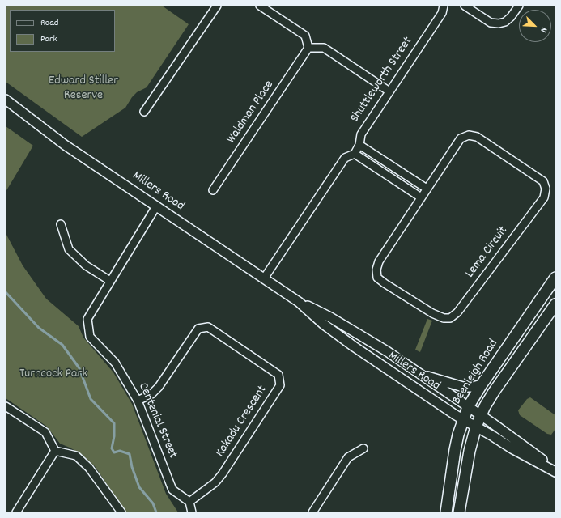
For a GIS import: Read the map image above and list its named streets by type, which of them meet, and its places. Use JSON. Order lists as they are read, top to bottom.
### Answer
{
  "streets": {
    "main road": ["Beenleigh Road"],
    "street": [
      "Shuttleworth Street",
      "Waldman Place",
      "Millers Road",
      "Lema Circuit",
      "Centenial Street",
      "Kakadu Crescent"
    ]
  },
  "crossings": [
    ["Shuttleworth Street", "Millers Road"],
    ["Millers Road", "Beenleigh Road"],
    ["Millers Road", "Centenial Street"],
    ["Centenial Street", "Kakadu Crescent"]
  ],
  "parks": ["Edward Stiller Reserve", "Turncock Park"],
  "legend": ["Road", "Park"],
  "north": "bottom right"
}
